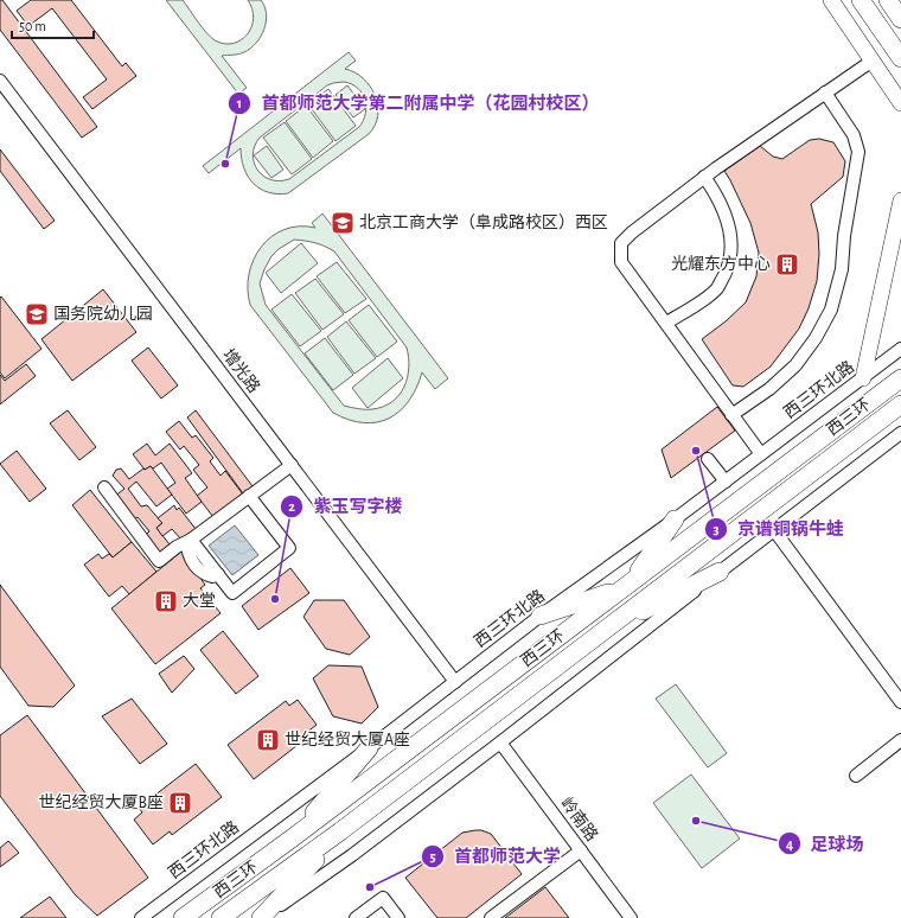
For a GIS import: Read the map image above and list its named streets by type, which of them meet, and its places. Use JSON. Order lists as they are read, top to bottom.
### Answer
{
  "streets": {
    "highway": ["西三环"],
    "street": ["增光路", "西三环北路", "岭南路"]
  },
  "crossings": [
    ["增光路", "西三环北路"]
  ],
  "places": {
    "other": [
      "首都师范大学第二附属中学（花园村校区）",
      "京谱铜锅牛蛙",
      "紫玉写字楼",
      "足球场",
      "首都师范大学"
    ],
    "school or university": ["北京工商大学（阜成路校区）西区", "国务院幼儿园"],
    "building": [
      "光耀东方中心",
      "大堂",
      "世纪经贸大厦A座",
      "世纪经贸大厦B座"
    ]
  },
  "scale_bar": "50 m"
}
